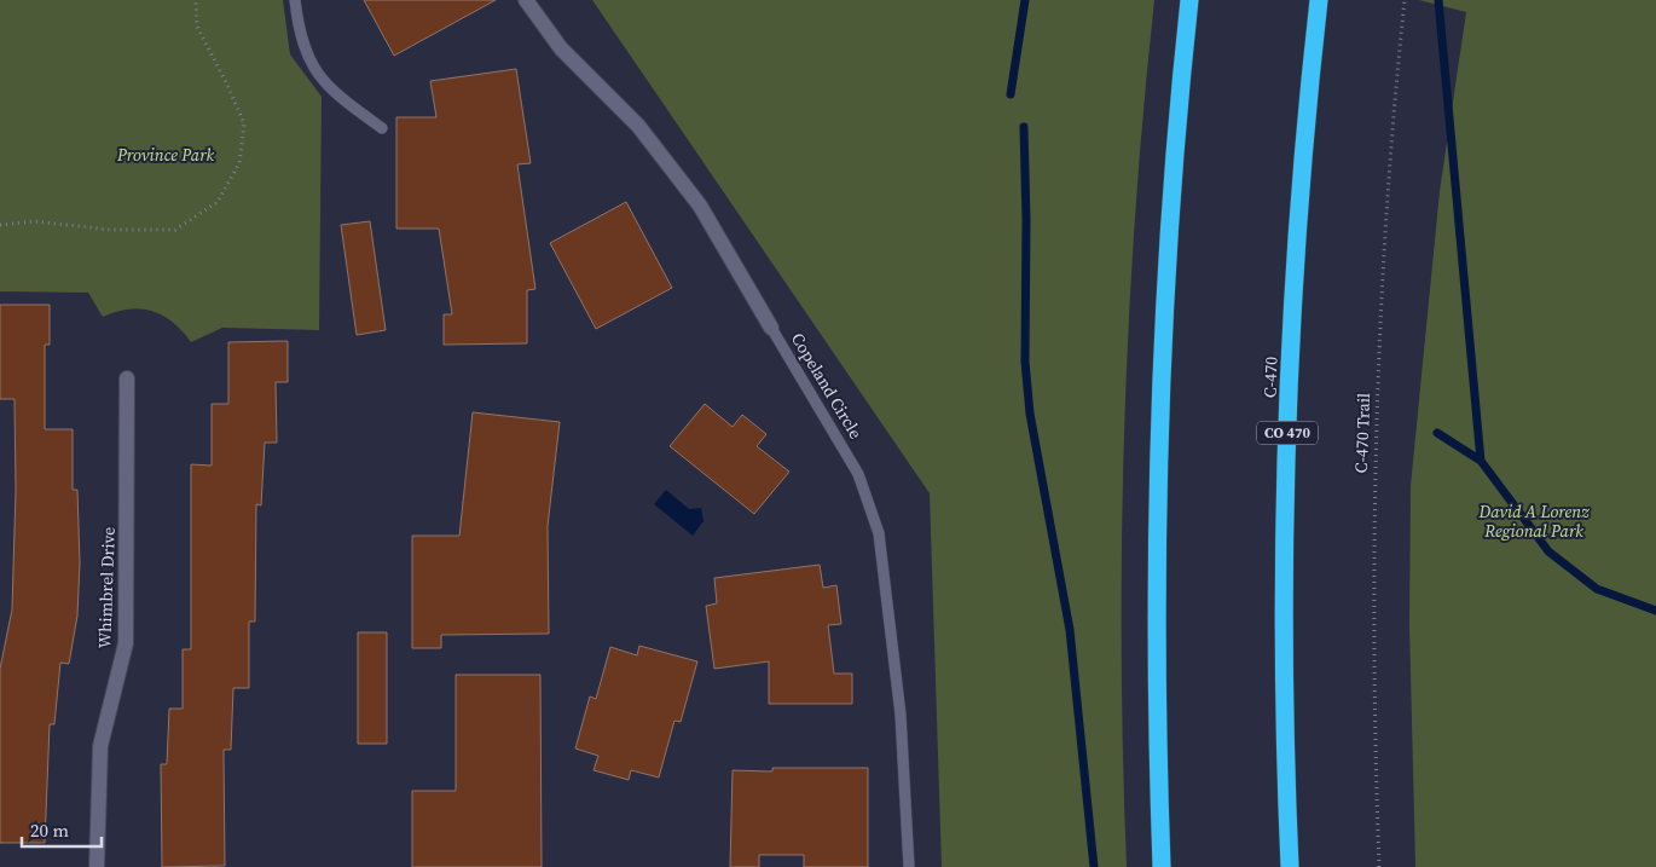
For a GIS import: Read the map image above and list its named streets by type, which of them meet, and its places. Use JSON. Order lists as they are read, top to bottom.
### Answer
{
  "streets": {
    "highway": ["C-470", "CO 470"],
    "street": ["Copeland Circle", "Whimbrel Drive"],
    "path": ["C-470 Trail"]
  },
  "parks": ["Province Park", "David A Lorenz Regional Park"],
  "scale_bar": "20 m"
}
